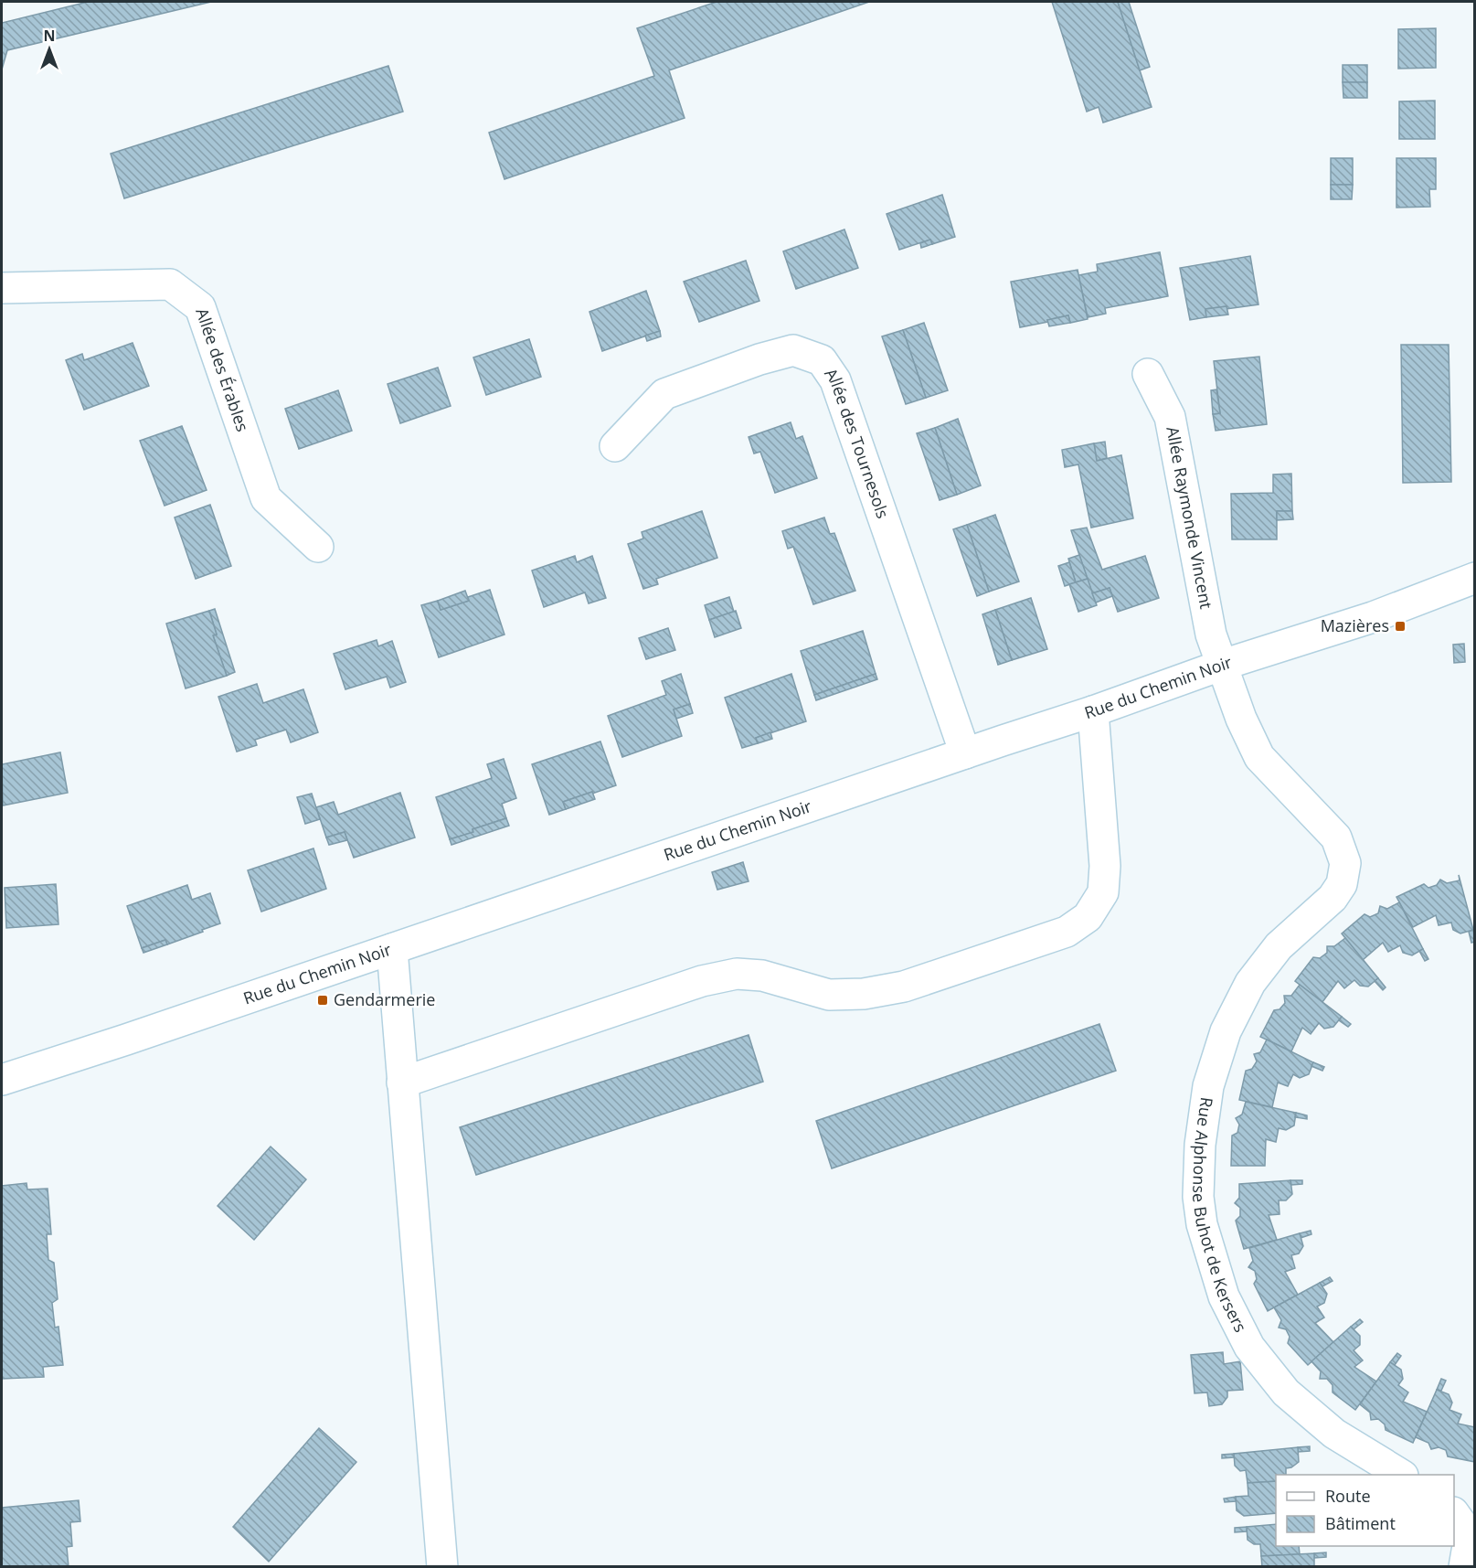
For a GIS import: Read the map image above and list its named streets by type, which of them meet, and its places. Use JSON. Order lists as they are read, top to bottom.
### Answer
{
  "streets": {
    "street": [
      "Allée des Érables",
      "Allée des Tournesols",
      "Allée Raymonde Vincent",
      "Rue du Chemin Noir",
      "Rue Alphonse Buhot de Kersers"
    ]
  },
  "crossings": [
    ["Allée des Tournesols", "Rue du Chemin Noir"],
    ["Allée Raymonde Vincent", "Rue du Chemin Noir"],
    ["Allée Raymonde Vincent", "Rue Alphonse Buhot de Kersers"],
    ["Rue du Chemin Noir", "Rue Alphonse Buhot de Kersers"]
  ],
  "places": {
    "transit": ["Mazières", "Gendarmerie"]
  },
  "legend": ["Route", "Bâtiment"],
  "north": "top"
}
